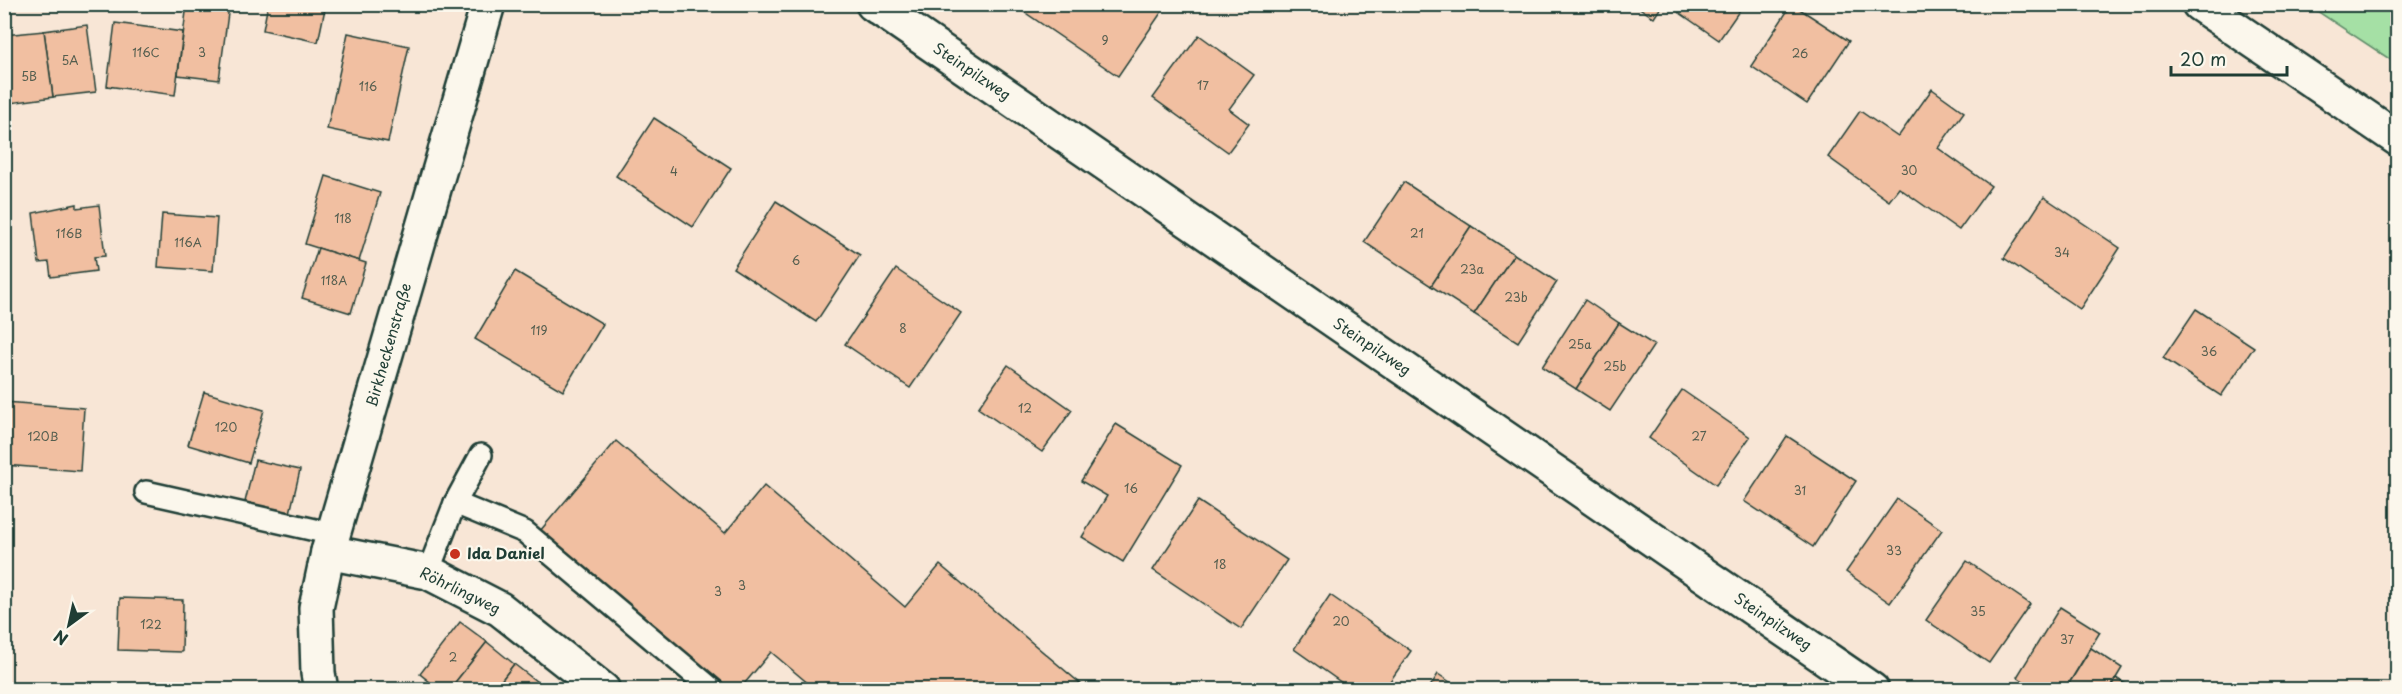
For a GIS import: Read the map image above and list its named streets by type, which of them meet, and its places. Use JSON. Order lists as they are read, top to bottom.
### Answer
{
  "streets": {
    "street": ["Steinpilzweg", "Birkheckenstraße", "Röhrlingweg"]
  },
  "crossings": [
    ["Birkheckenstraße", "Röhrlingweg"]
  ],
  "places": ["Ida Daniel"],
  "house_numbers": [
    "9",
    "116C",
    "3",
    "26",
    "5A",
    "5B",
    "17",
    "116",
    "30",
    "4",
    "118",
    "116B",
    "21",
    "116A",
    "34",
    "6",
    "23a",
    "118A",
    "23b",
    "8",
    "119",
    "25a",
    "36",
    "25b",
    "12",
    "120",
    "120B",
    "27",
    "16",
    "31",
    "33",
    "18",
    "3",
    "3",
    "35",
    "20",
    "122",
    "37",
    "2"
  ],
  "scale_bar": "20 m",
  "north": "bottom left"
}
